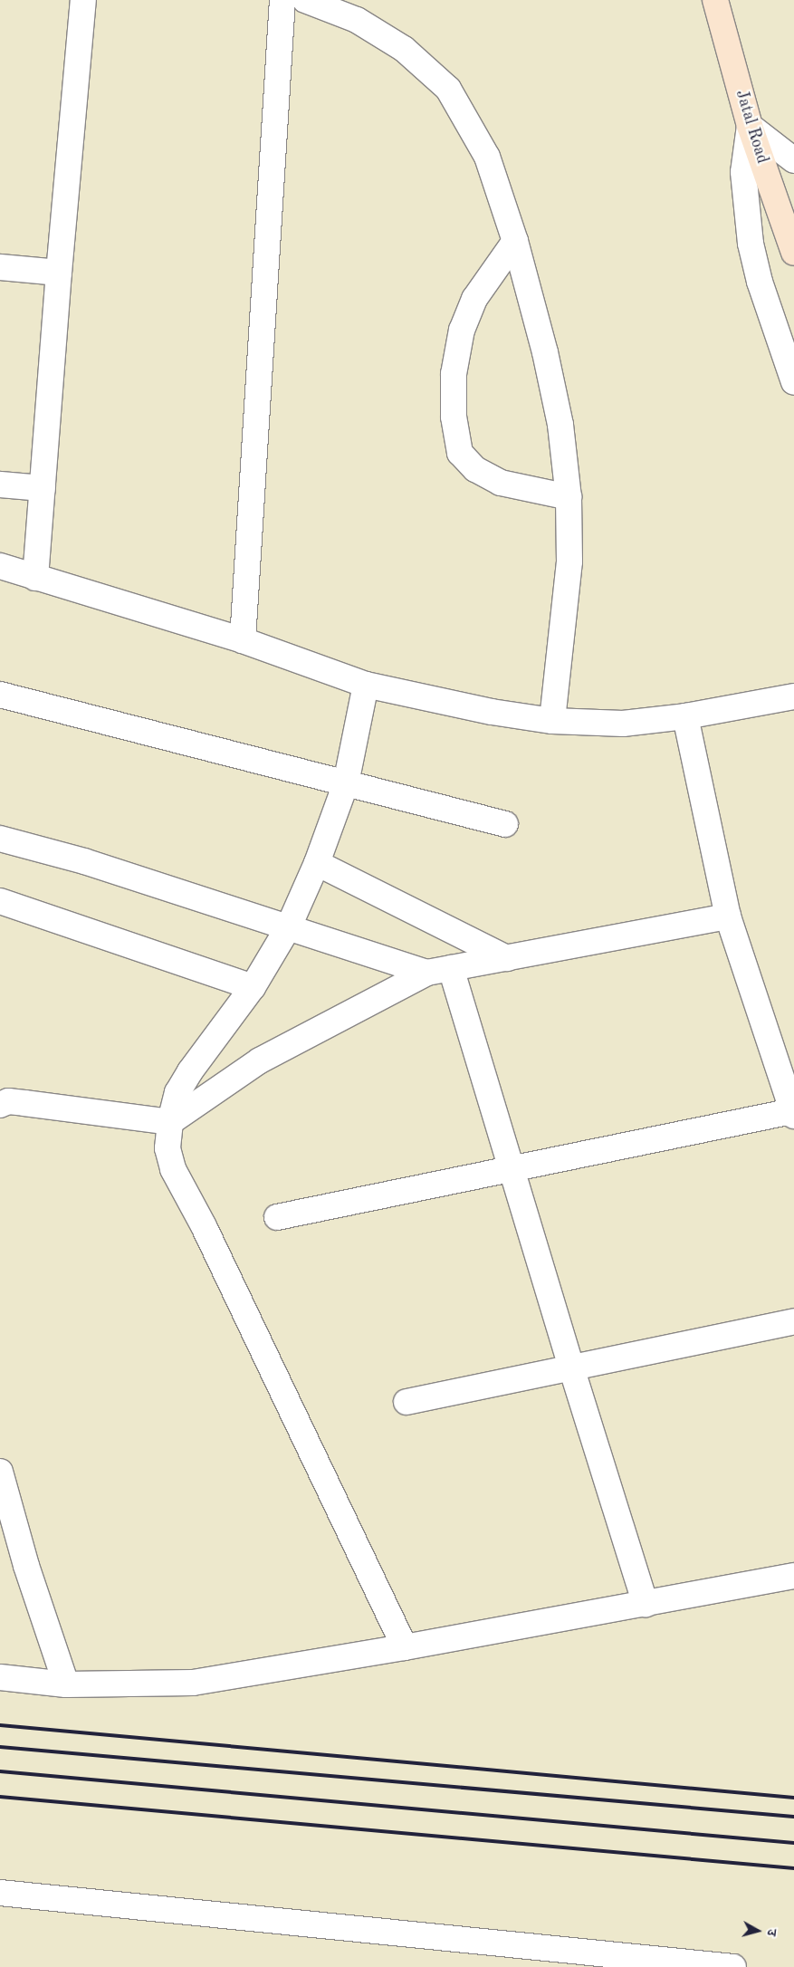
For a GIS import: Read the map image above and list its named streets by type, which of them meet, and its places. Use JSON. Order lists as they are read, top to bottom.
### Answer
{
  "streets": {
    "main road": ["Jatal Road"]
  },
  "north": "right"
}
